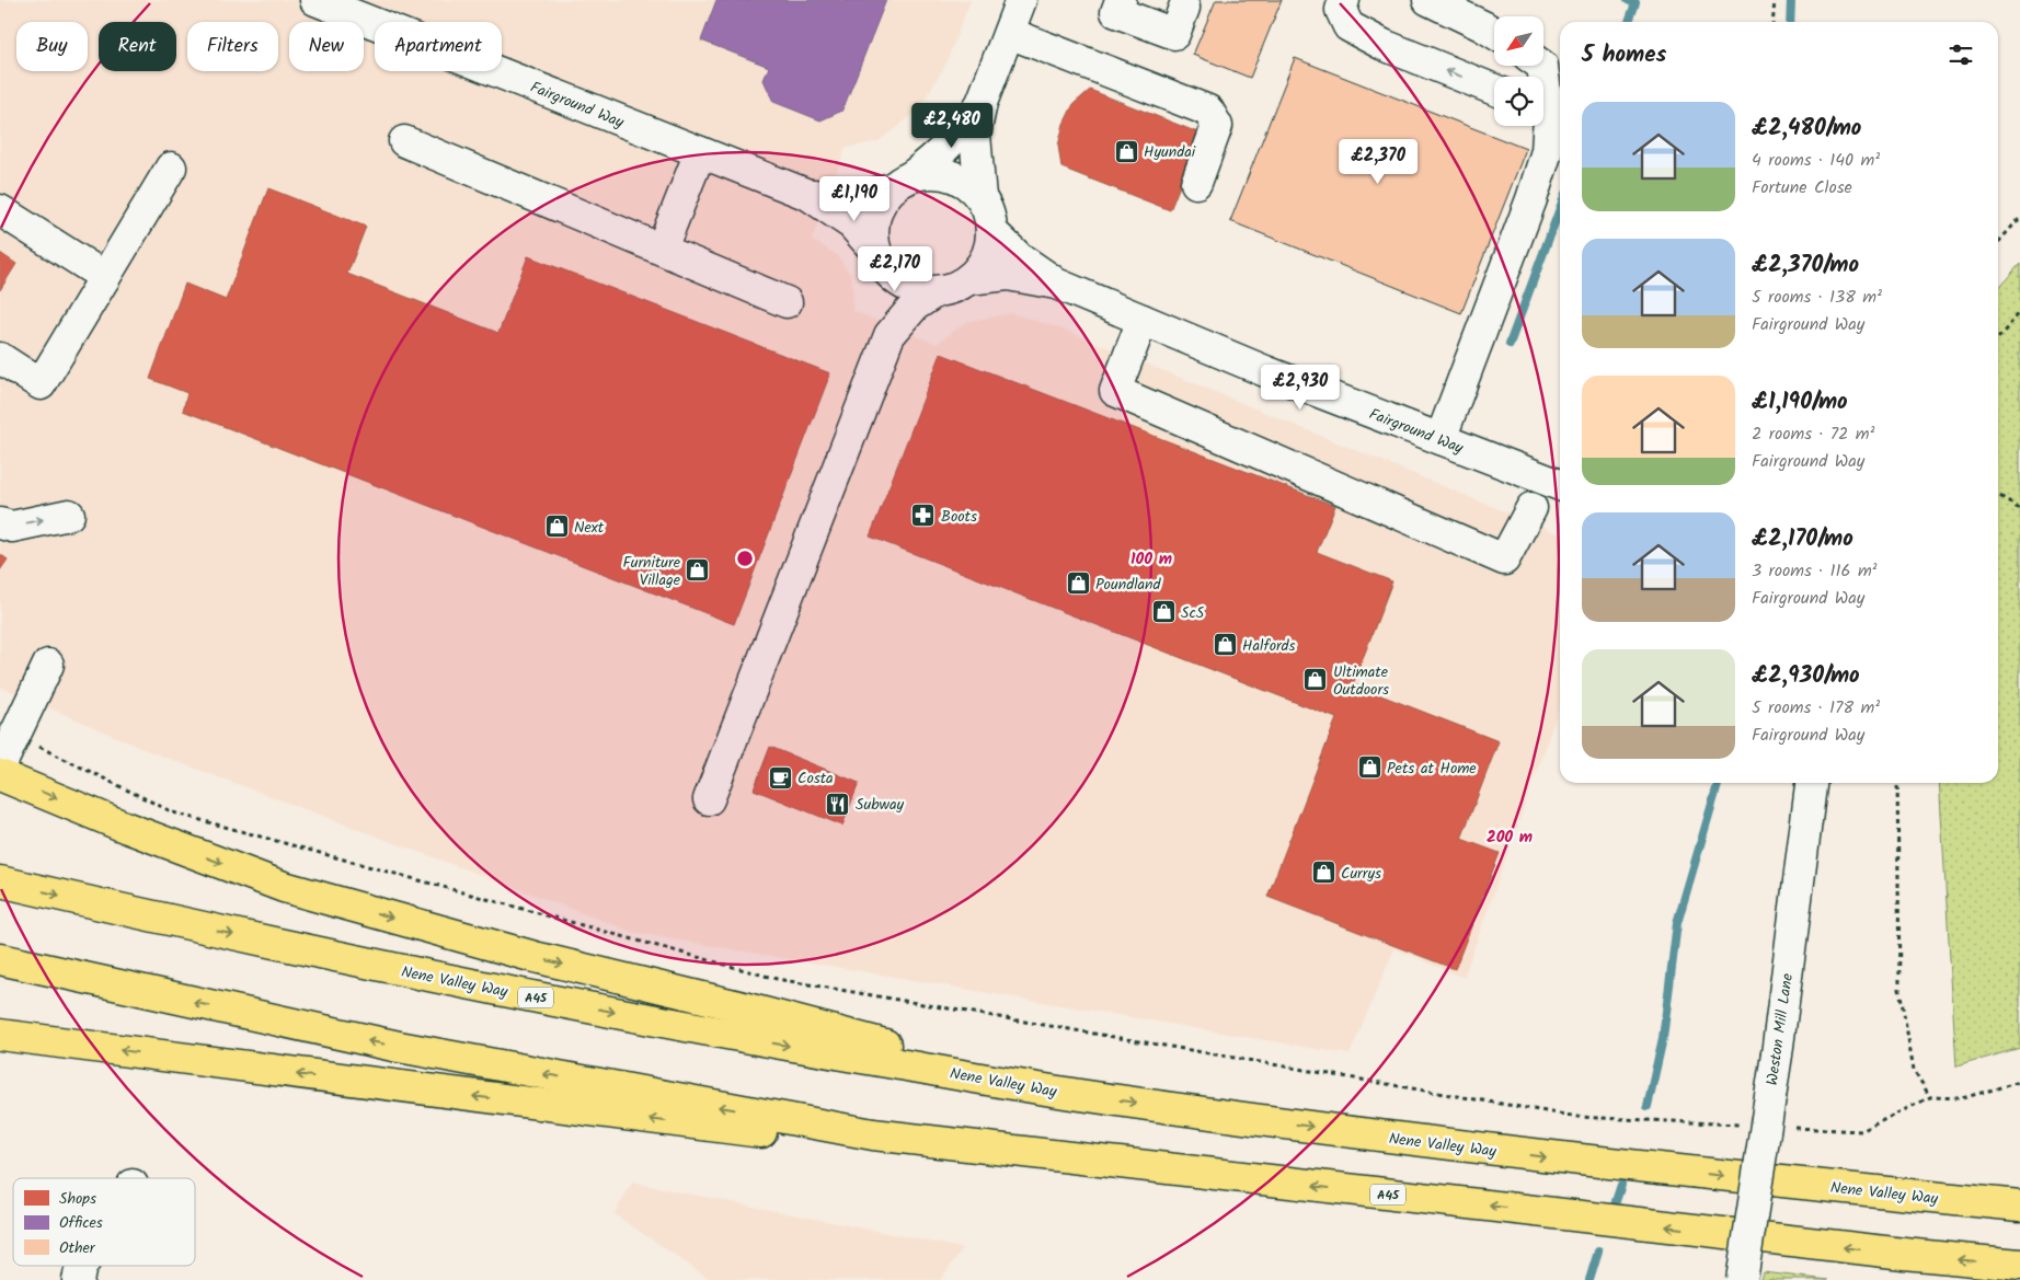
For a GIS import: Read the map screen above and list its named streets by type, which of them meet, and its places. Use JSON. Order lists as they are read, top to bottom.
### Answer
{
  "streets": {
    "highway": ["Nene Valley Way", "A45"],
    "street": ["Fairground Way", "Weston Mill Lane"]
  },
  "places": {
    "shop": [
      "Hyundai",
      "Next",
      "Furniture Village",
      "Poundland",
      "ScS",
      "Halfords",
      "Ultimate Outdoors",
      "Pets at Home",
      "Currys"
    ],
    "pharmacy": ["Boots"],
    "cafe": ["Costa"],
    "restaurant": ["Subway"]
  },
  "legend": ["Shops", "Offices", "Other"],
  "north": "bottom left",
  "page": {
    "chip": [
      "Buy",
      "Rent",
      "Filters",
      "New",
      "Apartment"
    ],
    "heading": "5 homes",
    "list": [
      {
        "name": "£2,480/mo",
        "note": "4 rooms · 140 m² · Fortune Close"
      },
      {
        "name": "£2,370/mo",
        "note": "5 rooms · 138 m² · Fairground Way"
      },
      {
        "name": "£1,190/mo",
        "note": "2 rooms · 72 m² · Fairground Way"
      },
      {
        "name": "£2,170/mo",
        "note": "3 rooms · 116 m² · Fairground Way"
      },
      {
        "name": "£2,930/mo",
        "note": "5 rooms · 178 m² · Fairground Way"
      }
    ],
    "price": [
      "£2,480",
      "£2,370",
      "£1,190",
      "£2,170",
      "£2,930"
    ]
  },
  "rings": ["100 m", "200 m"]
}
